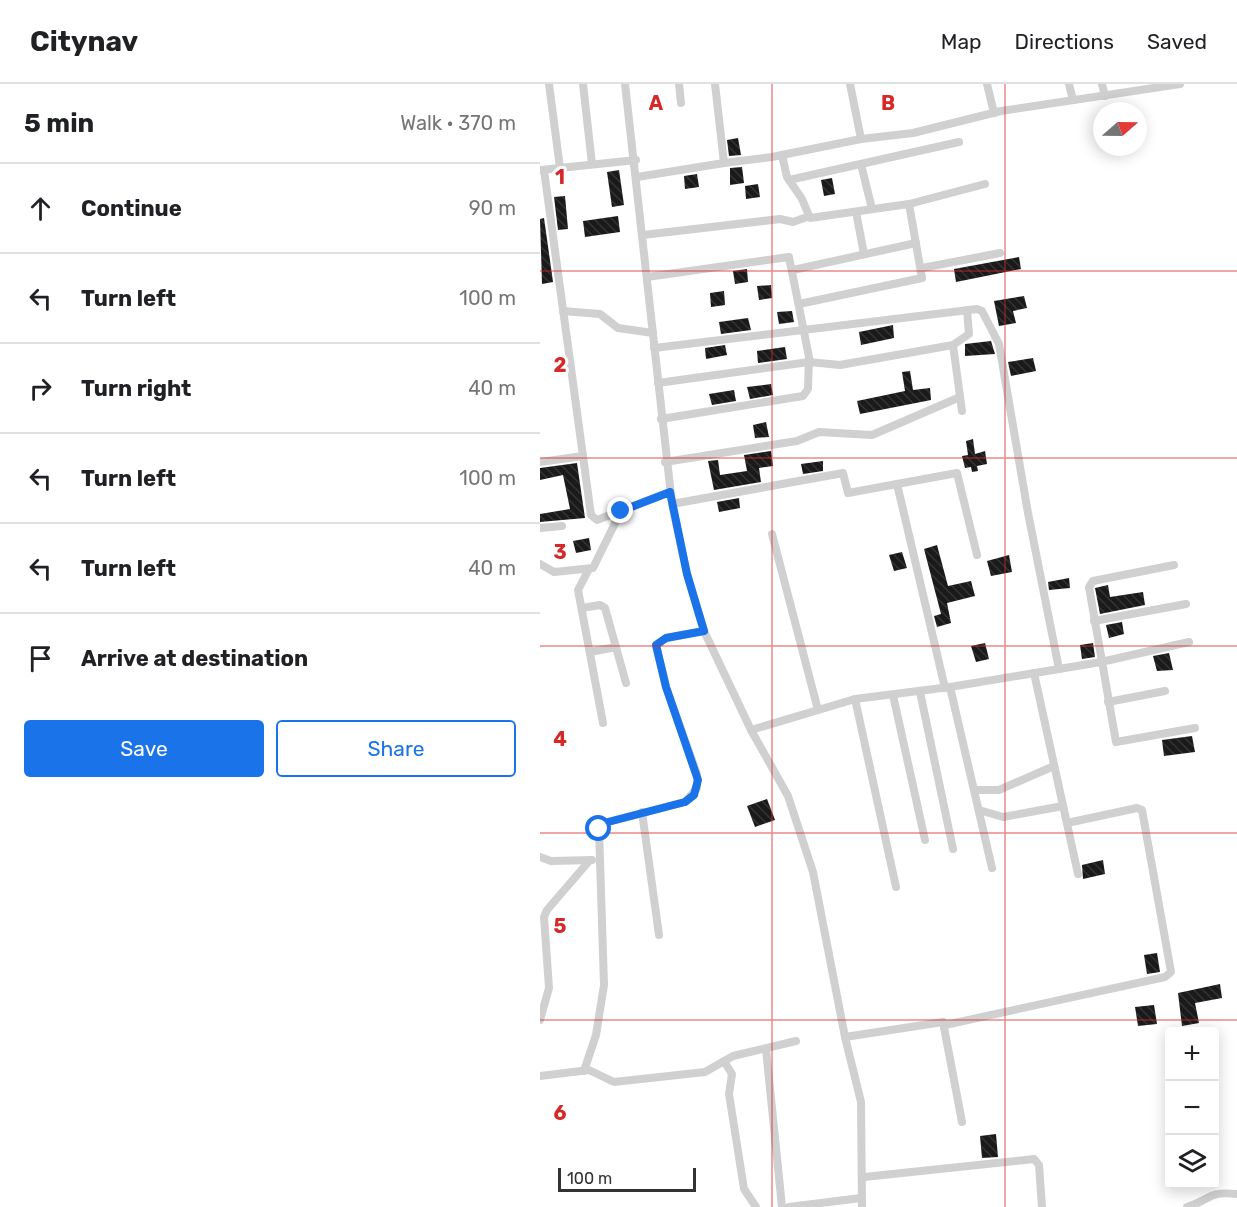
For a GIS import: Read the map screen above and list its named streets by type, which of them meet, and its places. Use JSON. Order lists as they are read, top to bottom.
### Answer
{
  "scale_bar": "100 m",
  "north": "right",
  "page": {
    "header": "Citynav",
    "nav": ["Map", "Directions", "Saved"],
    "heading": ["5 min", "Walk · 370 m"],
    "list": [
      ["Continue", "90 m"],
      ["Turn left", "100 m"],
      ["Turn right", "40 m"],
      ["Turn left", "100 m"],
      ["Turn left", "40 m"],
      "Arrive at destination"
    ],
    "buttons": ["Save", "Share"],
    "map_buttons": ["+", "−"],
    "scale": "100 m"
  },
  "grid": {
    "columns": ["A", "B"],
    "rows": [
      "1",
      "2",
      "3",
      "4",
      "5",
      "6"
    ]
  }
}
